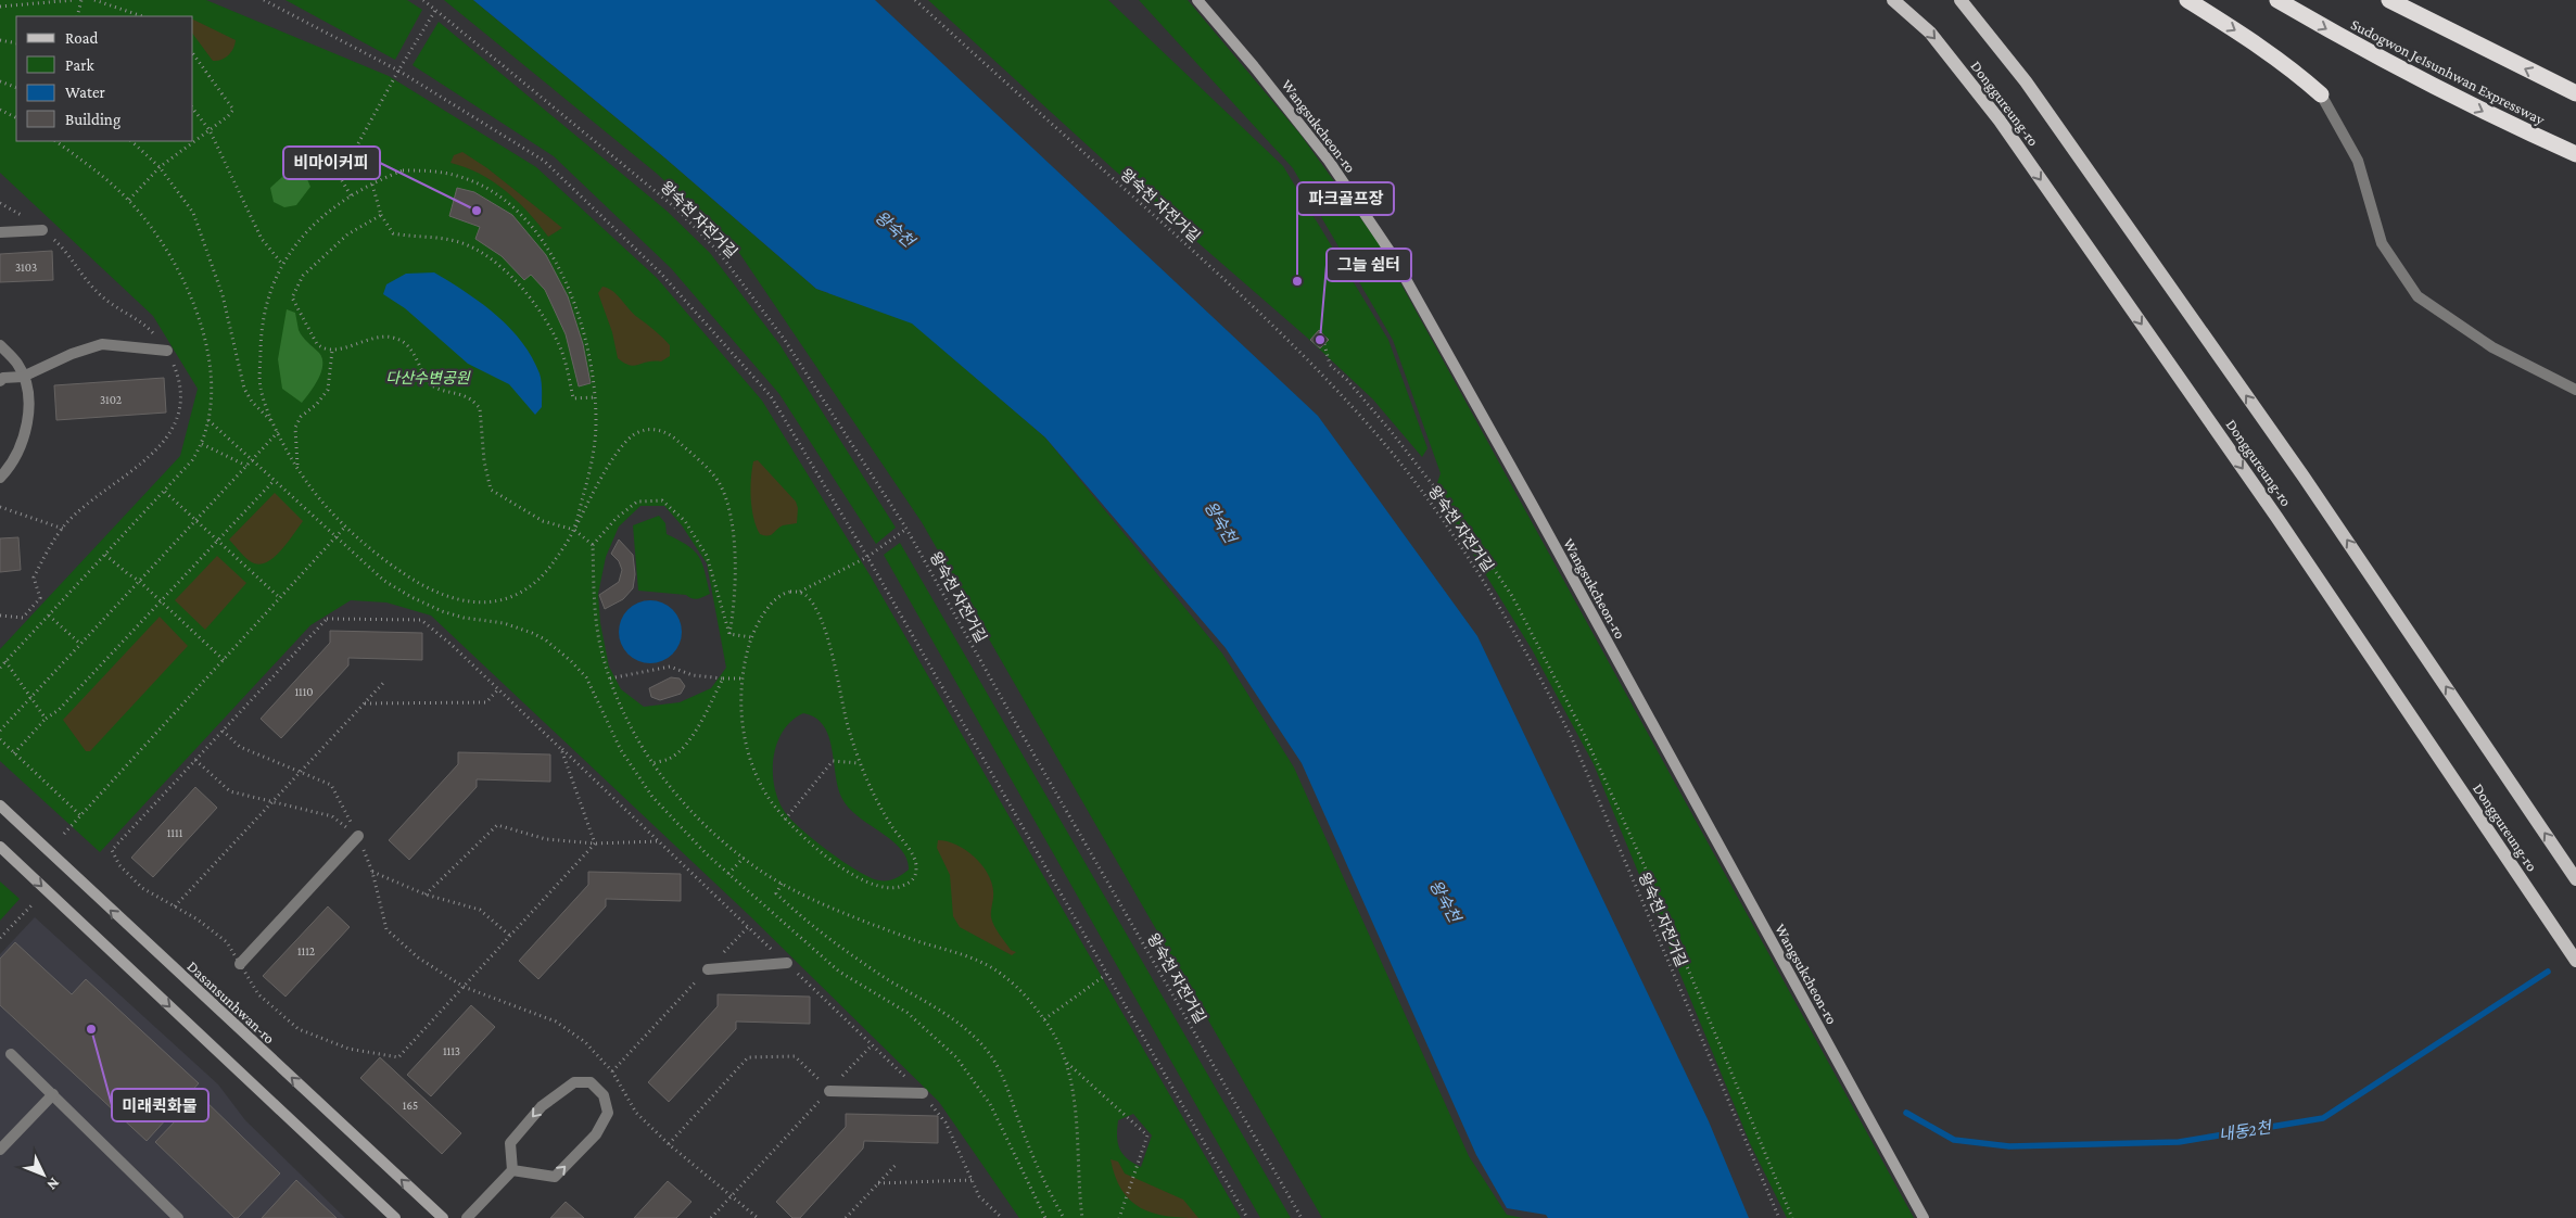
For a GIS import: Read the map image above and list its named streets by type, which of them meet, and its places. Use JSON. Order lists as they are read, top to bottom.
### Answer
{
  "streets": {
    "highway": ["Sudogwon Je1sunhwan Expressway"],
    "main road": ["Donggureung-ro"],
    "street": ["Wangsukcheon-ro", "Dasansunhwan-ro"],
    "path": ["왕숙천 자전거길"]
  },
  "water": ["왕숙천", "내동2천"],
  "parks": ["다산수변공원"],
  "places": [
    "비마이커피",
    "파크골프장",
    "그늘 쉼터",
    "미래퀵화물"
  ],
  "house_numbers": [
    "3103",
    "3102",
    "1110",
    "1111",
    "1112",
    "1113",
    "165"
  ],
  "legend": [
    "Road",
    "Park",
    "Water",
    "Building"
  ],
  "north": "bottom right"
}
